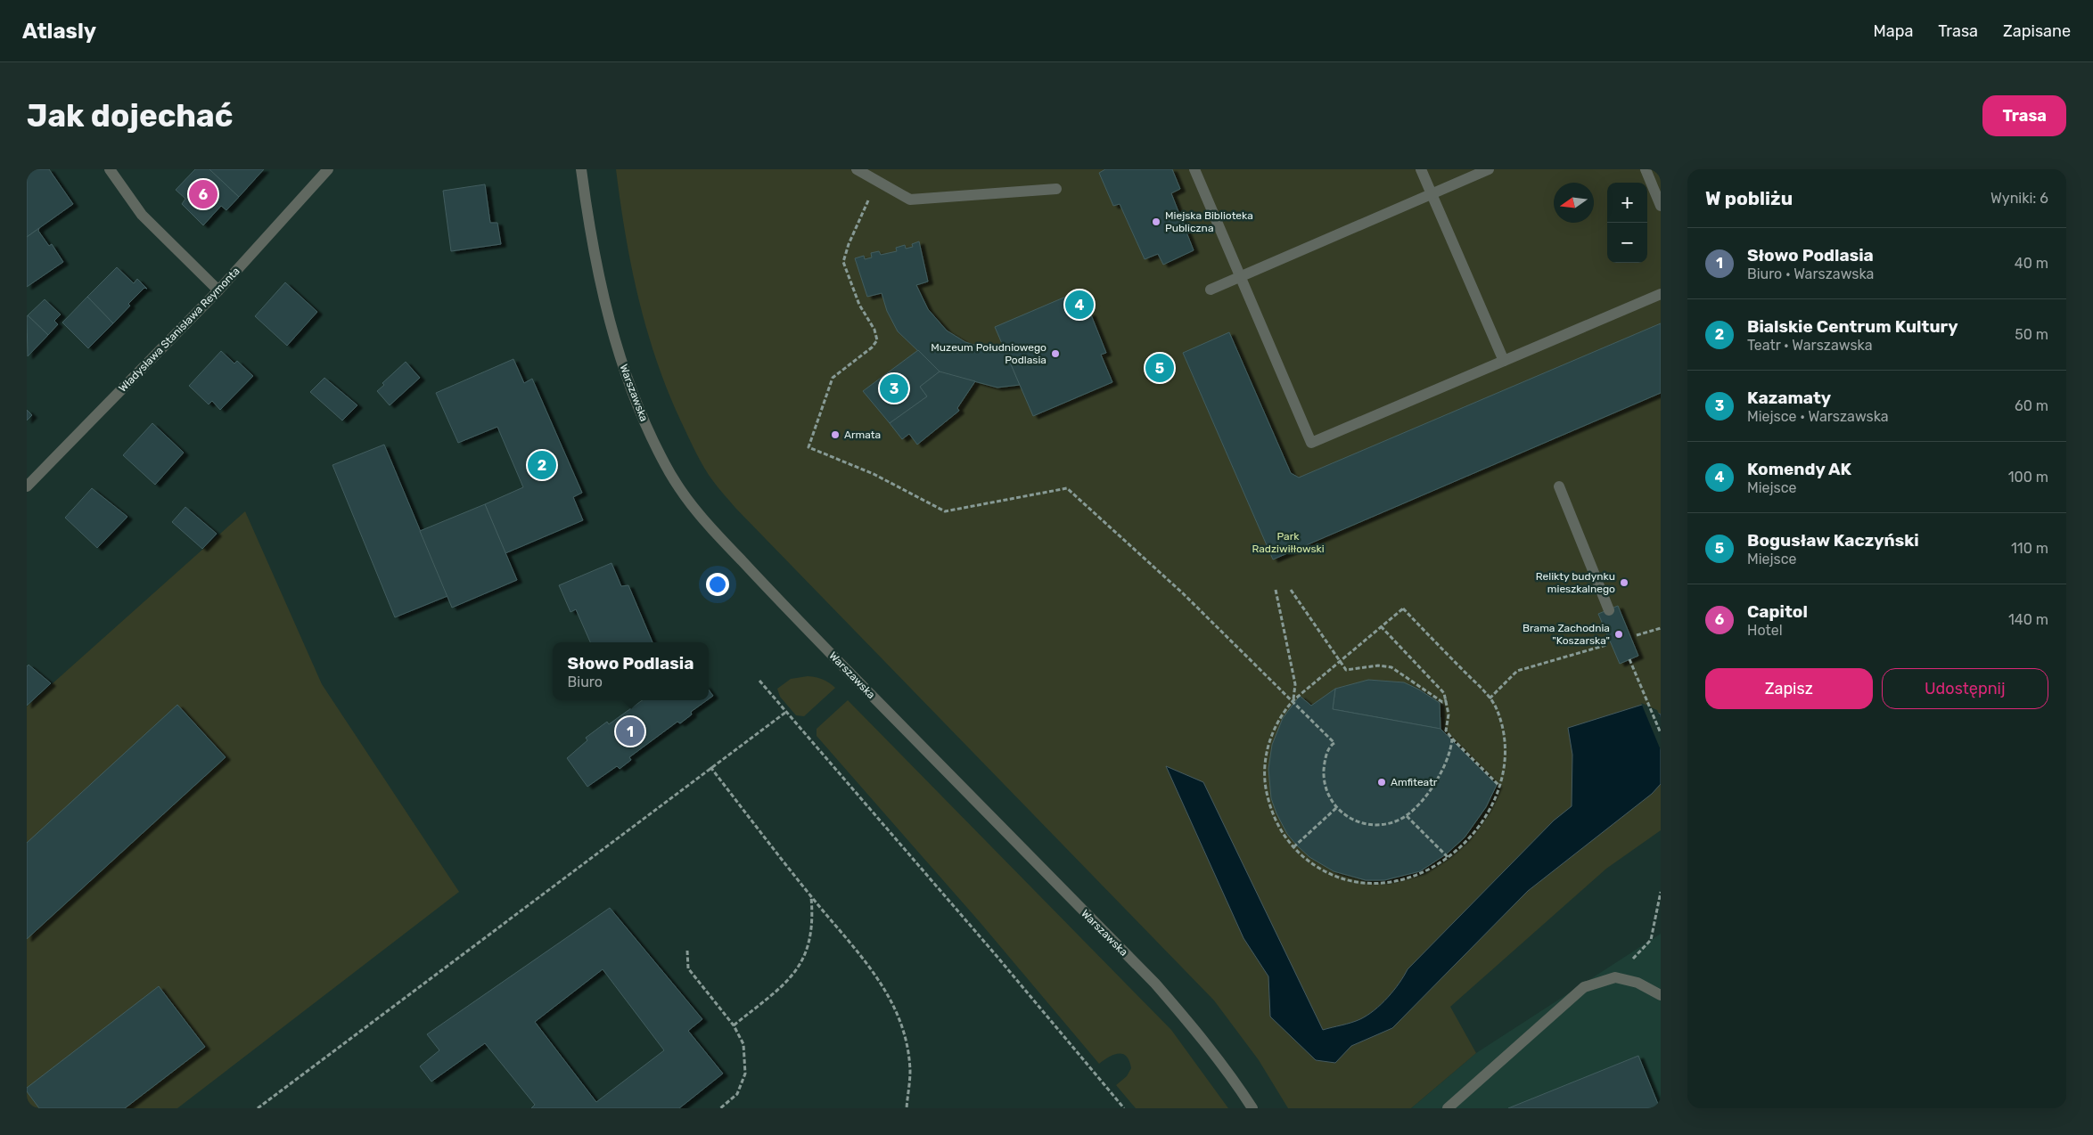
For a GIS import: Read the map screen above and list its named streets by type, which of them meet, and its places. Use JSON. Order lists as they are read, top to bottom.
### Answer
{
  "streets": {
    "street": ["Władysława Stanisława Reymonta", "Warszawska"]
  },
  "parks": ["Park Radziwiłłowski"],
  "places": [
    "Miejska Biblioteka Publiczna",
    "Muzeum Południowego Podlasia",
    "Armata",
    "Relikty budynku mieszkalnego",
    "Brama Zachodnia \"Koszarska\"",
    "Amfiteatr"
  ],
  "north": "left",
  "page": {
    "header": "Atlasly",
    "nav": ["Mapa", "Trasa", "Zapisane"],
    "buttons": [
      "Trasa",
      ["Zapisz", "Udostępnij"]
    ],
    "title": "Jak dojechać",
    "heading": ["W pobliżu", "Wyniki: 6"],
    "pins": [
      "6",
      "4",
      "5",
      "3",
      "2",
      "1"
    ],
    "map_buttons": ["+", "−"],
    "list": [
      {
        "mark": "1",
        "name": "Słowo Podlasia",
        "note": "Biuro · Warszawska",
        "value": "40 m"
      },
      {
        "mark": "2",
        "name": "Bialskie Centrum Kultury",
        "note": "Teatr · Warszawska",
        "value": "50 m"
      },
      {
        "mark": "3",
        "name": "Kazamaty",
        "note": "Miejsce · Warszawska",
        "value": "60 m"
      },
      {
        "mark": "4",
        "name": "Komendy AK",
        "note": "Miejsce",
        "value": "100 m"
      },
      {
        "mark": "5",
        "name": "Bogusław Kaczyński",
        "note": "Miejsce",
        "value": "110 m"
      },
      {
        "mark": "6",
        "name": "Capitol",
        "note": "Hotel",
        "value": "140 m"
      }
    ],
    "popup": ["Słowo Podlasia", "Biuro"]
  }
}
